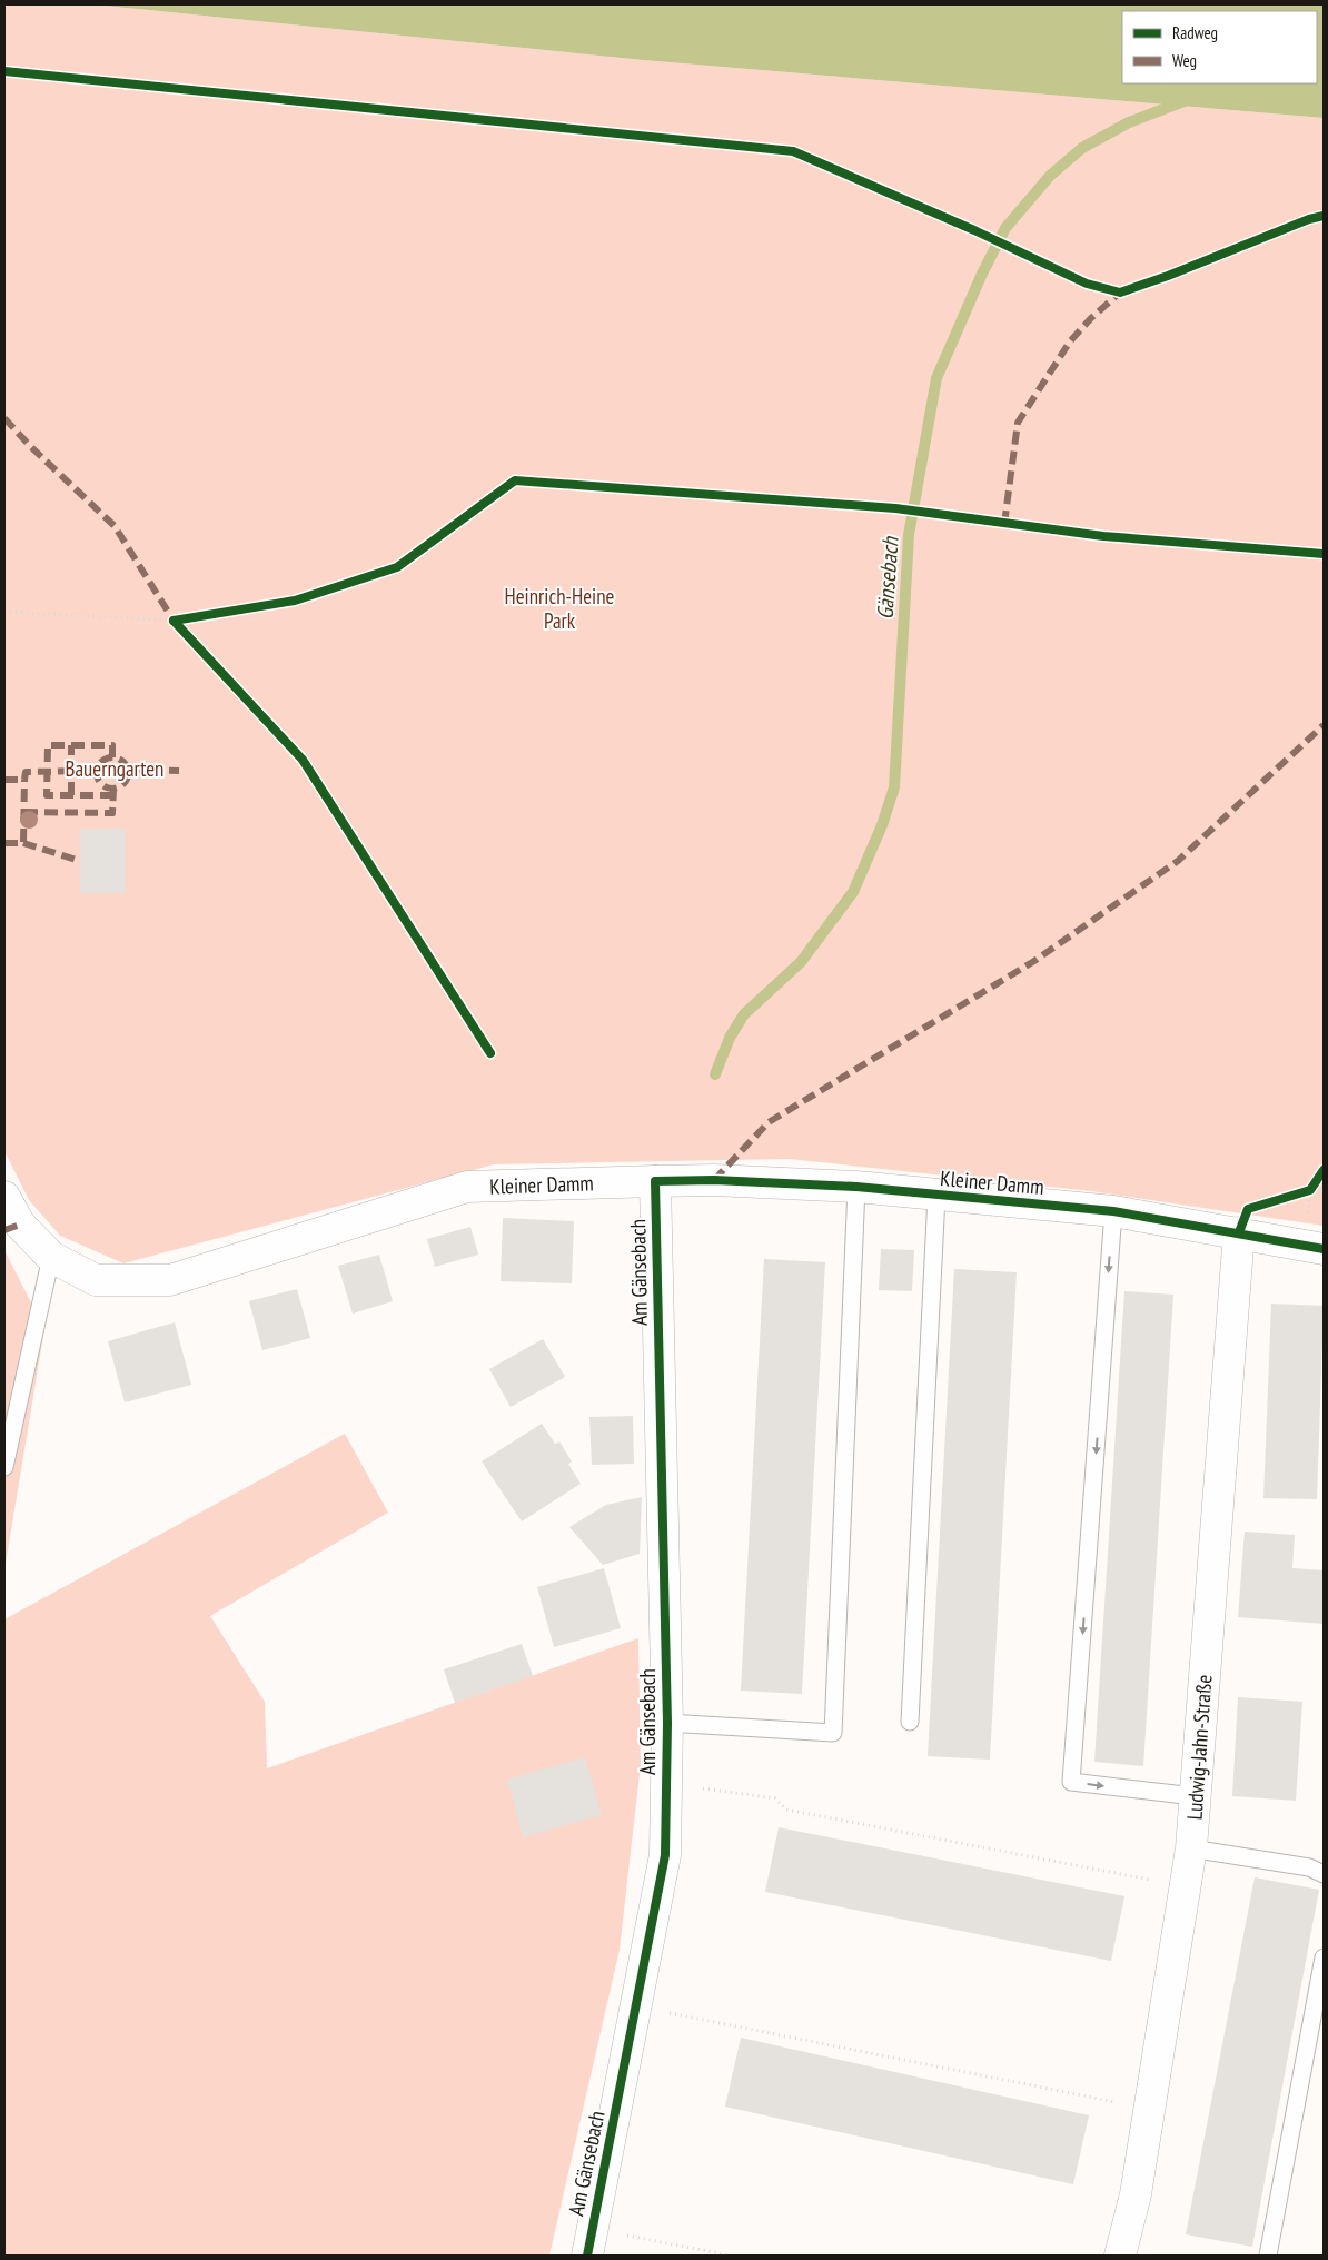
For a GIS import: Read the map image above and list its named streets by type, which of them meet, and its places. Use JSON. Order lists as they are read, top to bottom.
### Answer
{
  "streets": {
    "street": ["Kleiner Damm", "Am Gänsebach", "Ludwig-Jahn-Straße"]
  },
  "crossings": [
    ["Kleiner Damm", "Am Gänsebach"],
    ["Kleiner Damm", "Ludwig-Jahn-Straße"]
  ],
  "water": ["Gänsebach"],
  "parks": ["Heinrich-Heine Park", "Bauerngarten"],
  "legend": ["Radweg", "Weg"]
}
